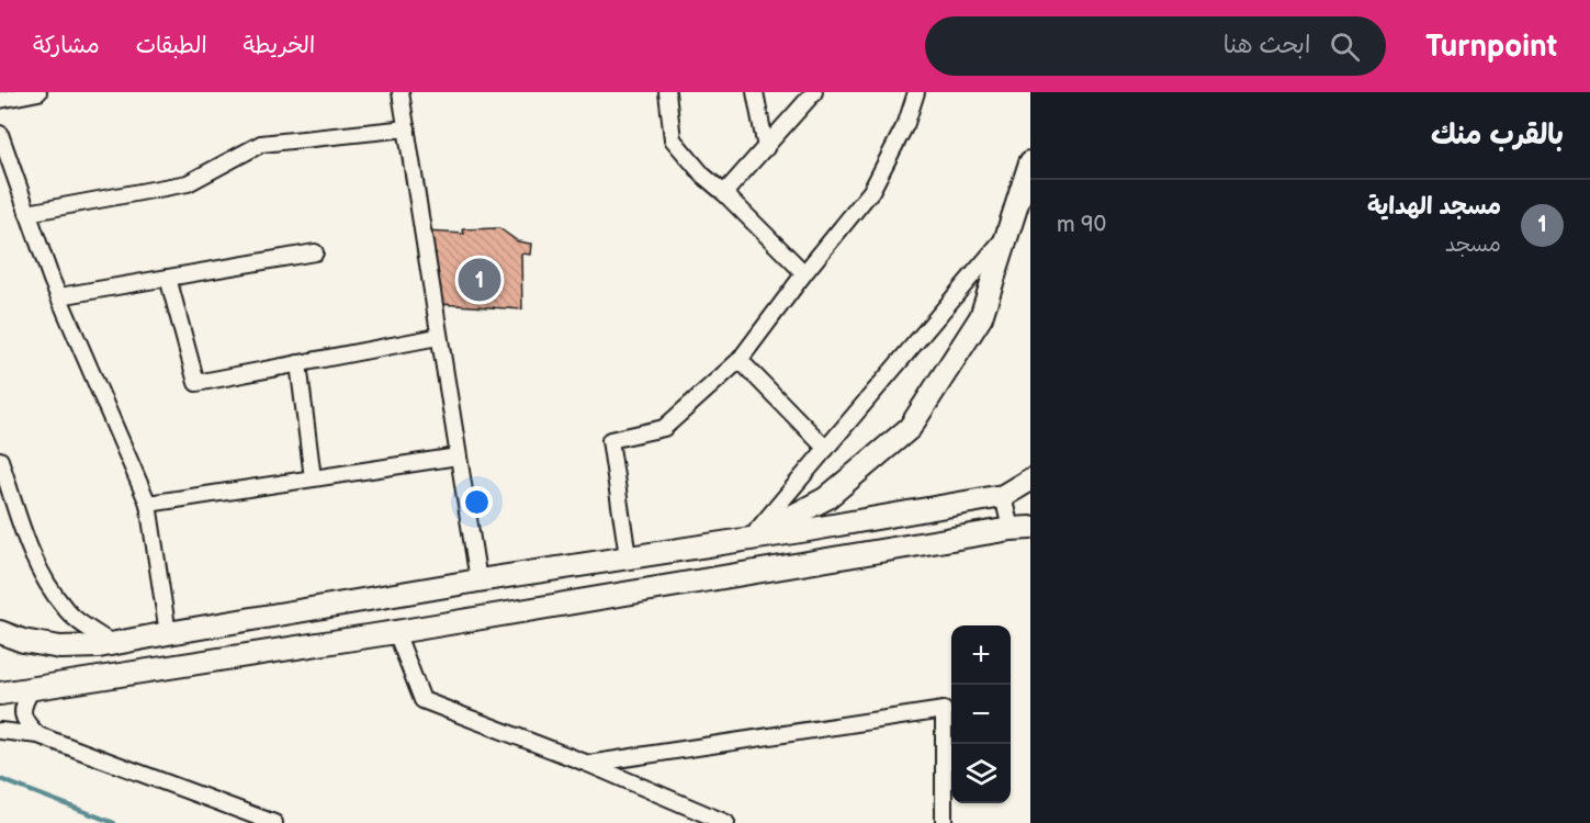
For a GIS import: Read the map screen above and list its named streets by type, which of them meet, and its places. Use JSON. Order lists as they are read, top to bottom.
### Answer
{
  "page": {
    "header": "Turnpoint",
    "search": "ابحث هنا",
    "nav": ["الخريطة", "الطبقات", "مشاركة"],
    "heading": "بالقرب منك",
    "list": [
      {
        "mark": "1",
        "name": "مسجد الهداية",
        "note": "مسجد",
        "value": "90 m"
      }
    ],
    "pins": "1",
    "map_buttons": ["+", "−"]
  }
}
